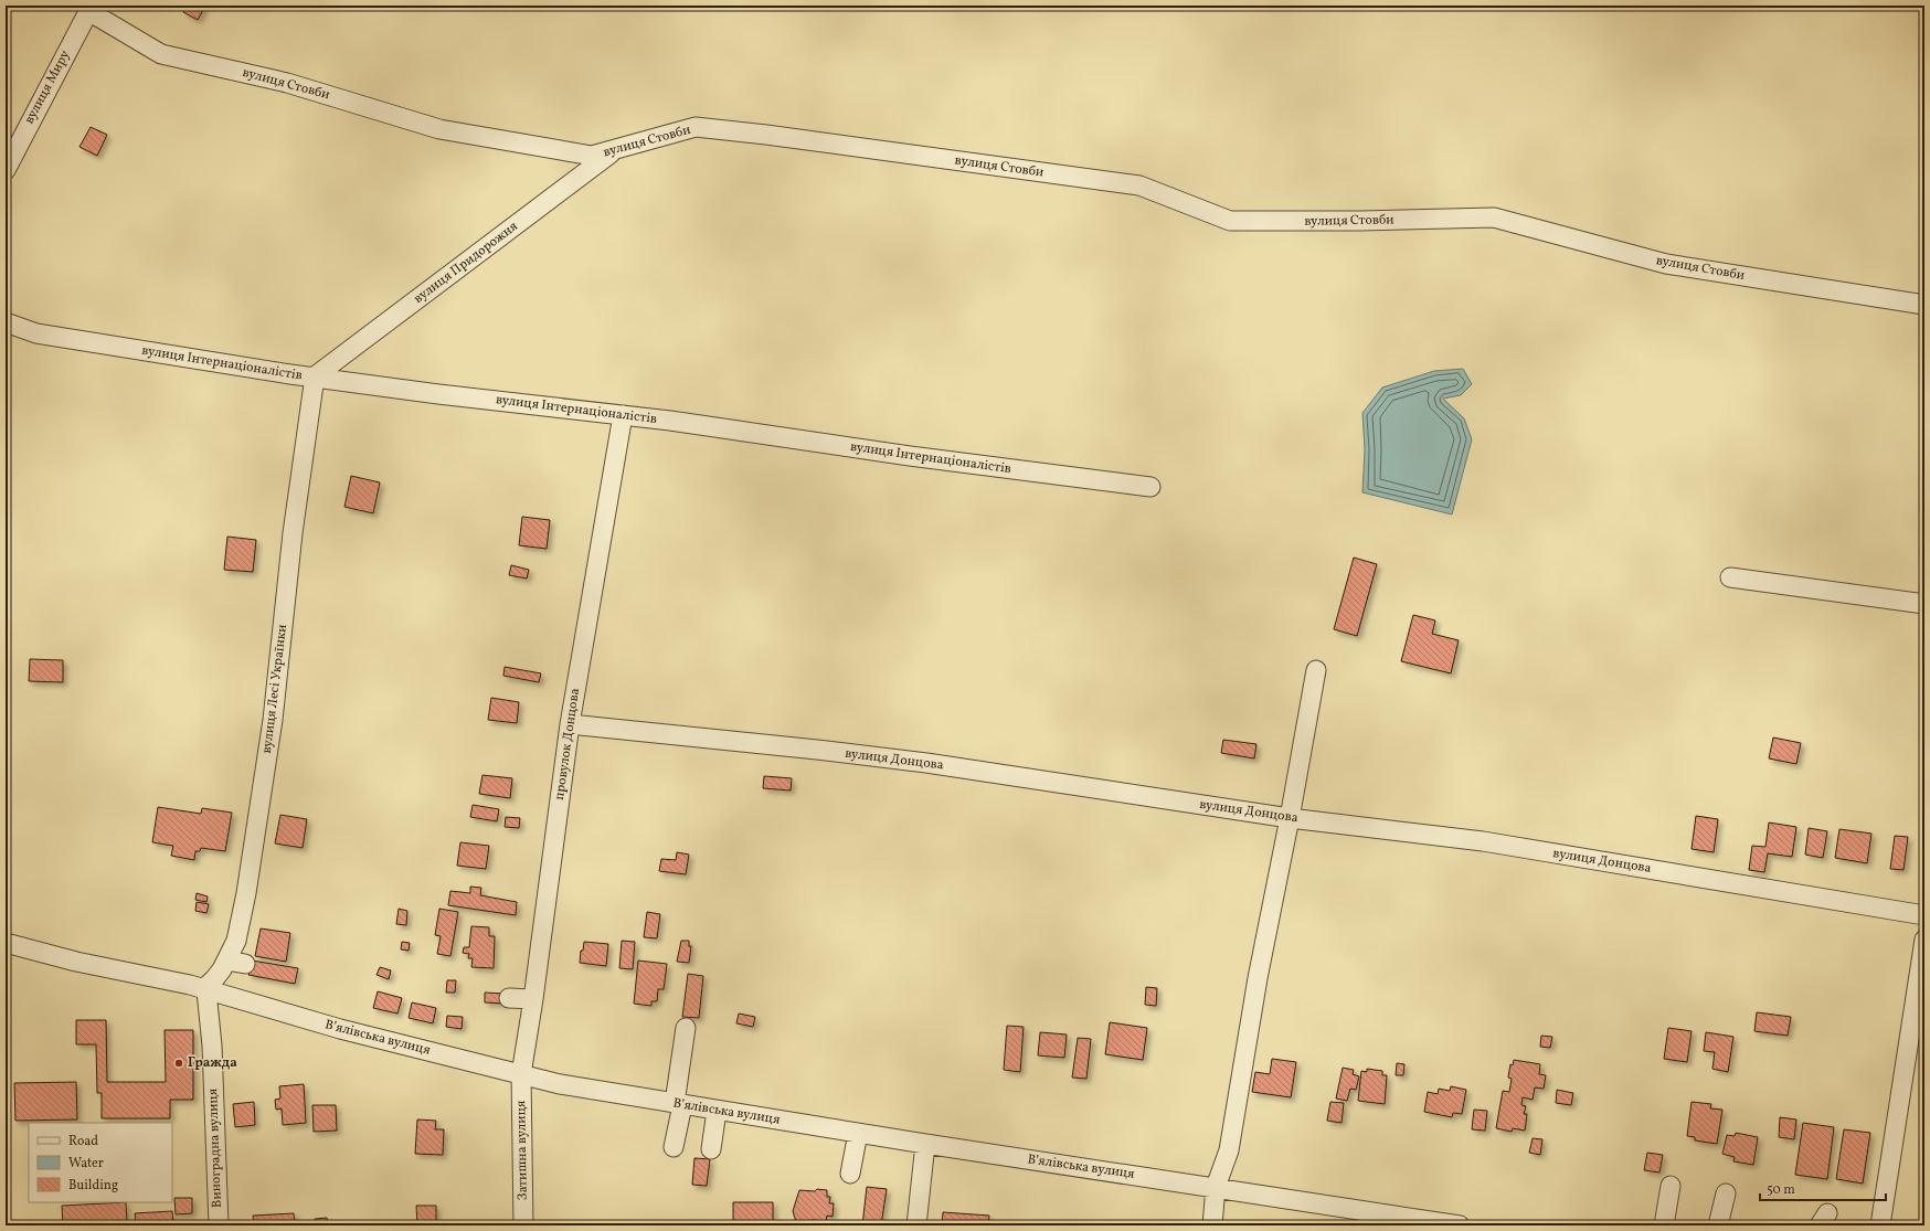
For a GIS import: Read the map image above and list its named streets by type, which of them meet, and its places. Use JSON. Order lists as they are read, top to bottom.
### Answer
{
  "streets": {
    "street": [
      "вулиця Стовби",
      "вулиця Миру",
      "вулиця Придорожня",
      "вулиця Інтернаціоналістів",
      "вулиця Лесі Українки",
      "провулок Донцова",
      "вулиця Донцова",
      "В’ялівська вулиця",
      "Виноградна вулиця",
      "Затишна вулиця"
    ]
  },
  "crossings": [
    ["вулиця Стовби", "вулиця Миру"],
    ["вулиця Стовби", "вулиця Придорожня"],
    ["вулиця Придорожня", "вулиця Інтернаціоналістів"],
    ["вулиця Придорожня", "вулиця Лесі Українки"],
    ["вулиця Інтернаціоналістів", "вулиця Лесі Українки"],
    ["вулиця Інтернаціоналістів", "провулок Донцова"],
    ["вулиця Лесі Українки", "В’ялівська вулиця"],
    ["вулиця Лесі Українки", "Виноградна вулиця"],
    ["провулок Донцова", "вулиця Донцова"],
    ["провулок Донцова", "В’ялівська вулиця"],
    ["провулок Донцова", "Затишна вулиця"],
    ["В’ялівська вулиця", "Виноградна вулиця"],
    ["В’ялівська вулиця", "Затишна вулиця"]
  ],
  "places": ["Гражда"],
  "legend": ["Road", "Water", "Building"],
  "scale_bar": "50 m"
}
